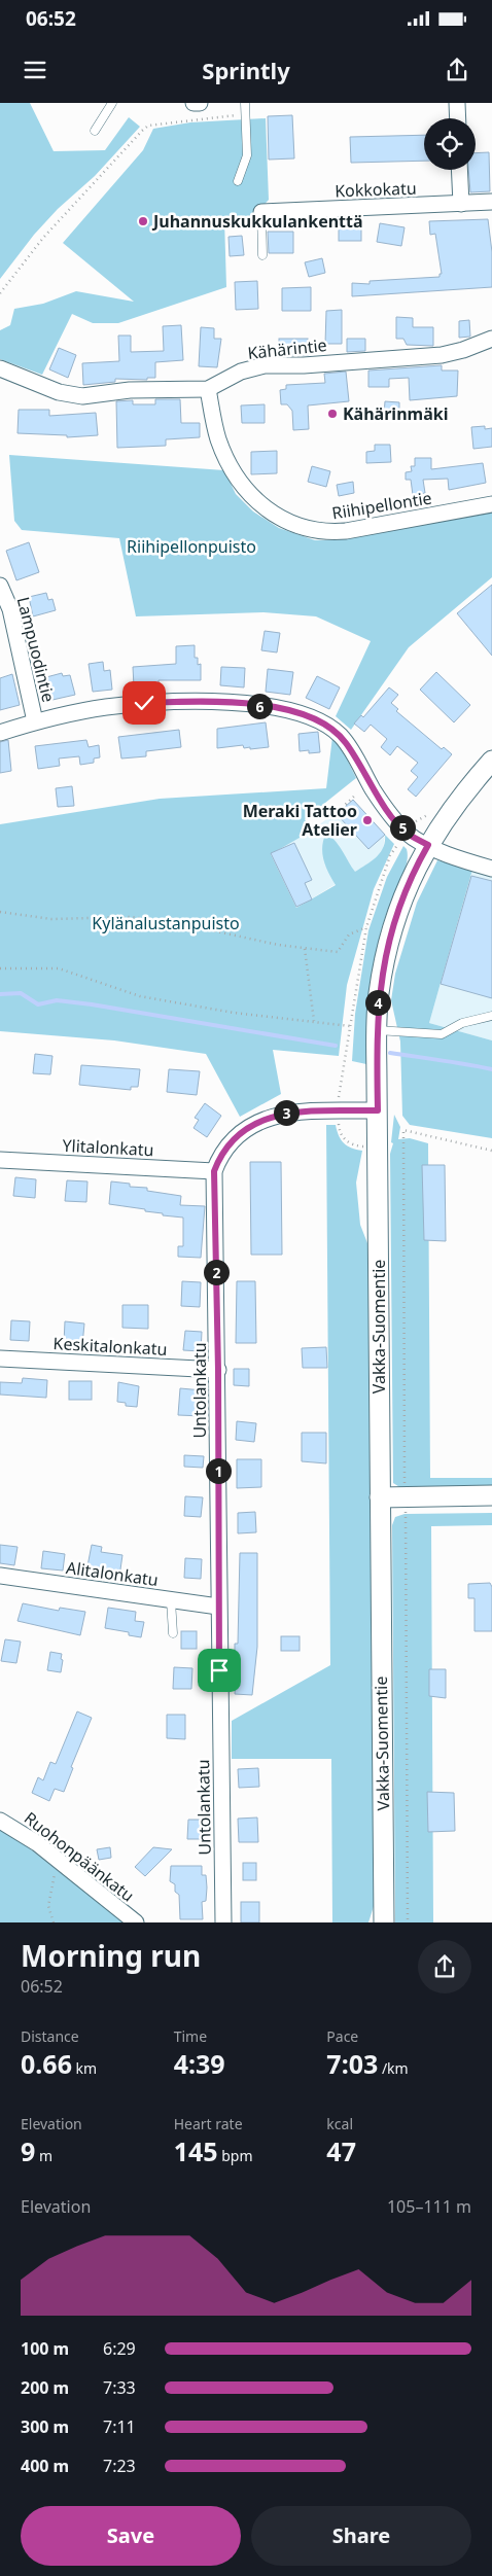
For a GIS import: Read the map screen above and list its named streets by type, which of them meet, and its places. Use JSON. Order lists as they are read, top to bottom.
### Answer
{
  "streets": {
    "street": [
      "Kokkokatu",
      "Kähärintie",
      "Riihipellontie",
      "Lampuodintie",
      "Ylitalonkatu",
      "Vakka-Suomentie",
      "Keskitalonkatu",
      "Untolankatu",
      "Alitalonkatu",
      "Ruohonpäänkatu"
    ]
  },
  "crossings": [
    ["Kähärintie", "Riihipellontie"],
    ["Ylitalonkatu", "Untolankatu"],
    ["Keskitalonkatu", "Untolankatu"],
    ["Untolankatu", "Alitalonkatu"]
  ],
  "parks": ["Riihipellonpuisto", "Kylänalustanpuisto"],
  "places": ["Juhannuskukkulankenttä", "Kähärinmäki", "Meraki Tattoo Atelier"],
  "page": {
    "status": "06:52",
    "header": "Sprintly",
    "pins": [
      "6",
      "5",
      "4",
      "3",
      "2",
      "1"
    ],
    "heading": ["Morning run", "06:52"],
    "stats": [
      ["Distance", "0.66 km"],
      ["Time", "4:39"],
      ["Pace", "7:03 /km"],
      ["Elevation", "9 m"],
      ["Heart rate", "145 bpm"],
      ["kcal", "47"]
    ],
    "chart": ["Elevation", "105–111 m"],
    "list": [
      {
        "name": "100 m",
        "note": "6:29"
      },
      {
        "name": "200 m",
        "note": "7:33"
      },
      {
        "name": "300 m",
        "note": "7:11"
      },
      {
        "name": "400 m",
        "note": "7:23"
      }
    ],
    "buttons": ["Save", "Share"]
  }
}
